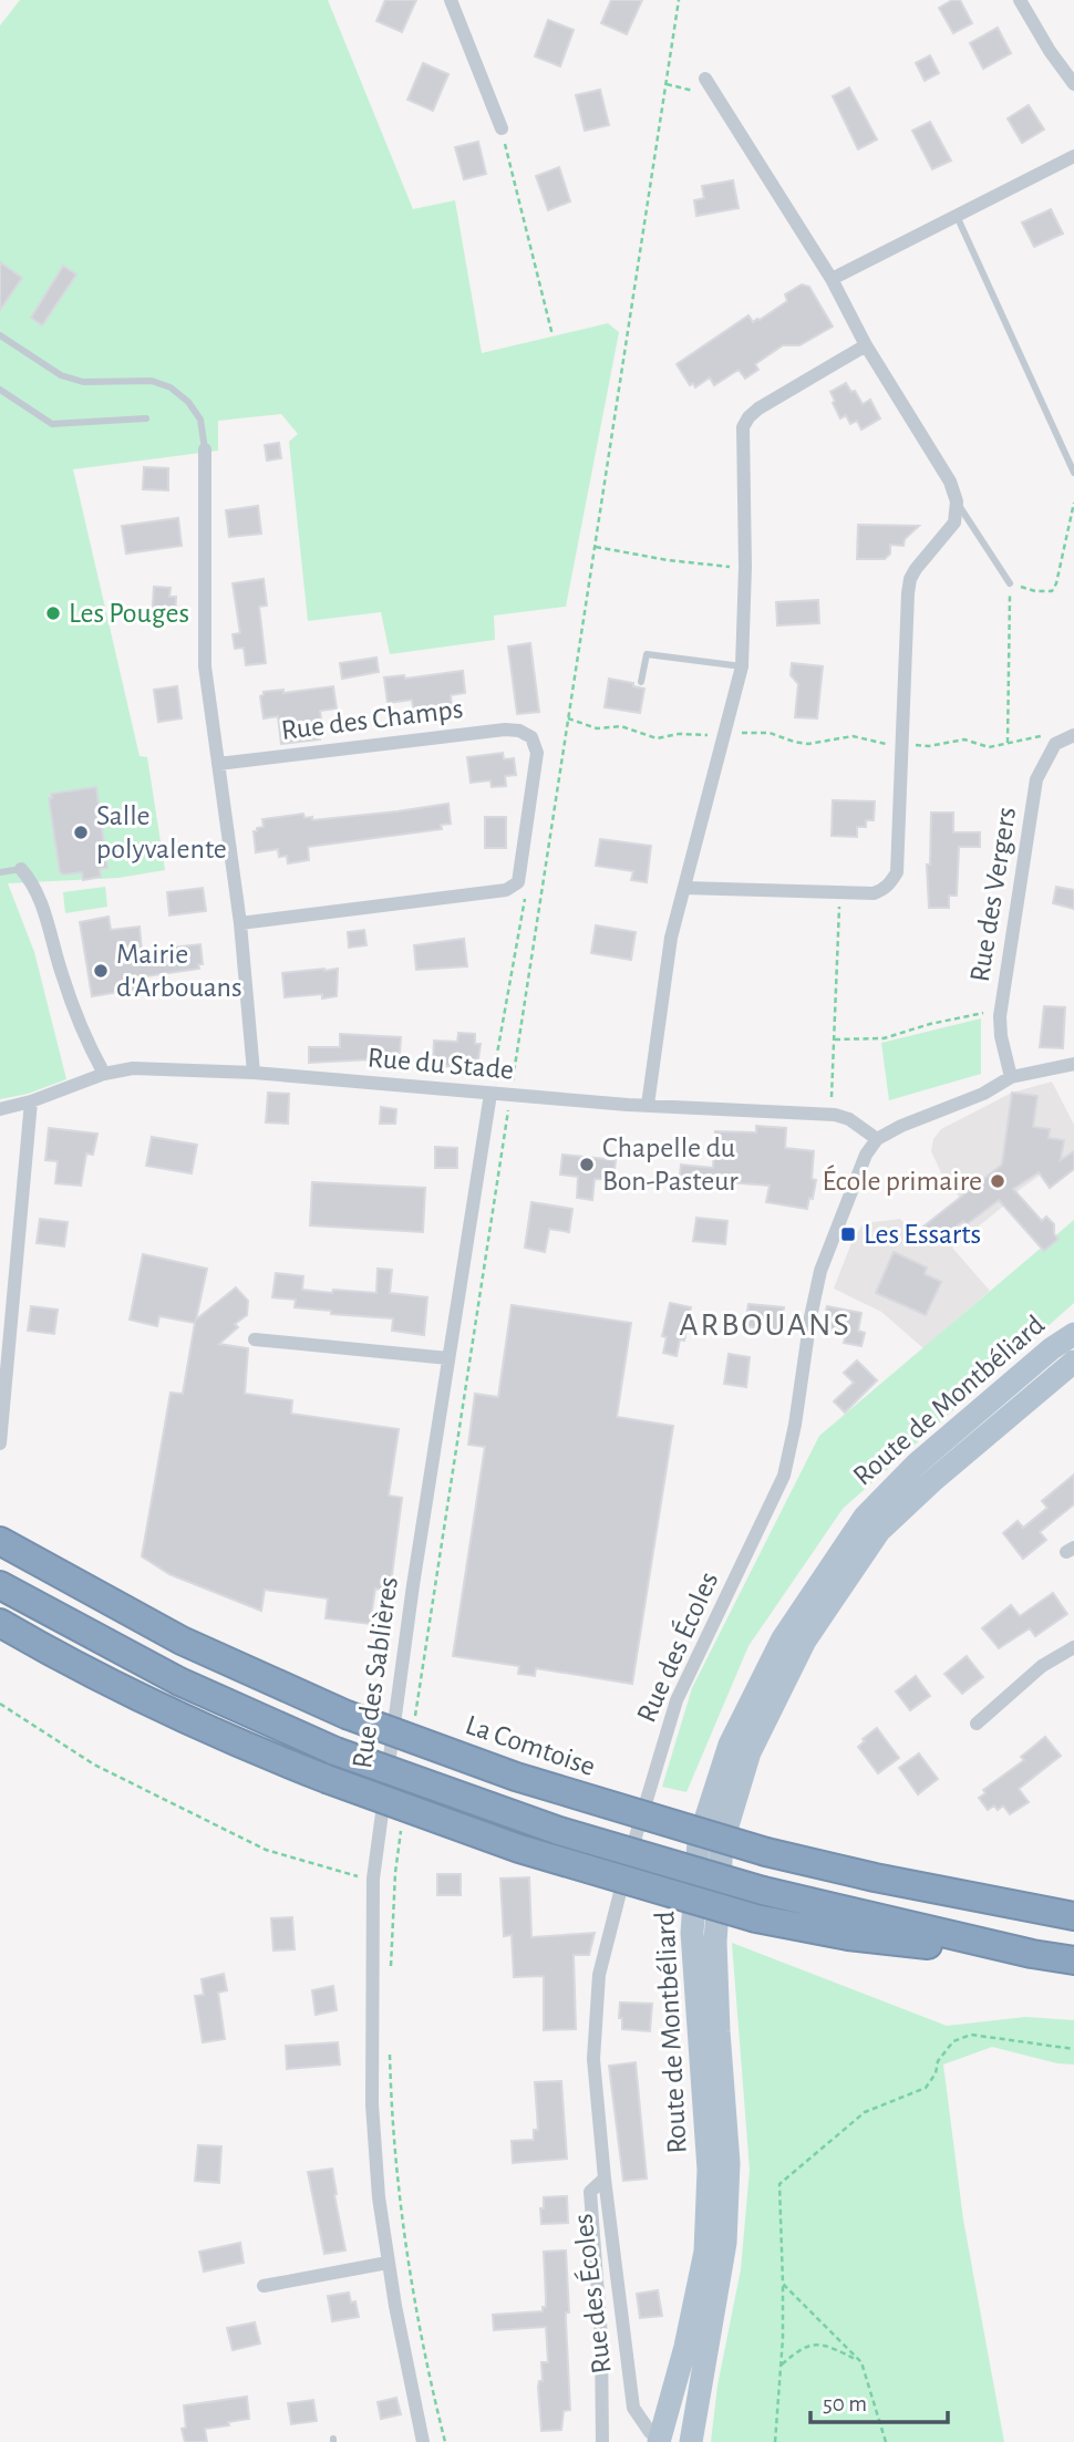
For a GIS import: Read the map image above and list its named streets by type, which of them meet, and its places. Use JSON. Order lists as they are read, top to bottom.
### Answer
{
  "streets": {
    "highway": ["La Comtoise"],
    "main road": ["Route de Montbéliard"],
    "street": [
      "Rue des Champs",
      "Rue des Vergers",
      "Rue du Stade",
      "Rue des Écoles",
      "Rue des Sablières"
    ]
  },
  "crossings": [
    ["Rue du Stade", "Rue des Écoles"],
    ["Rue du Stade", "Rue des Sablières"],
    ["Route de Montbéliard", "Rue des Écoles"]
  ],
  "districts": ["ARBOUANS"],
  "places": {
    "other": [
      "Les Pouges",
      "Salle polyvalente",
      "Mairie d'Arbouans",
      "Chapelle du Bon-Pasteur",
      "École primaire"
    ],
    "transit": ["Les Essarts"]
  },
  "scale_bar": "50 m"
}
